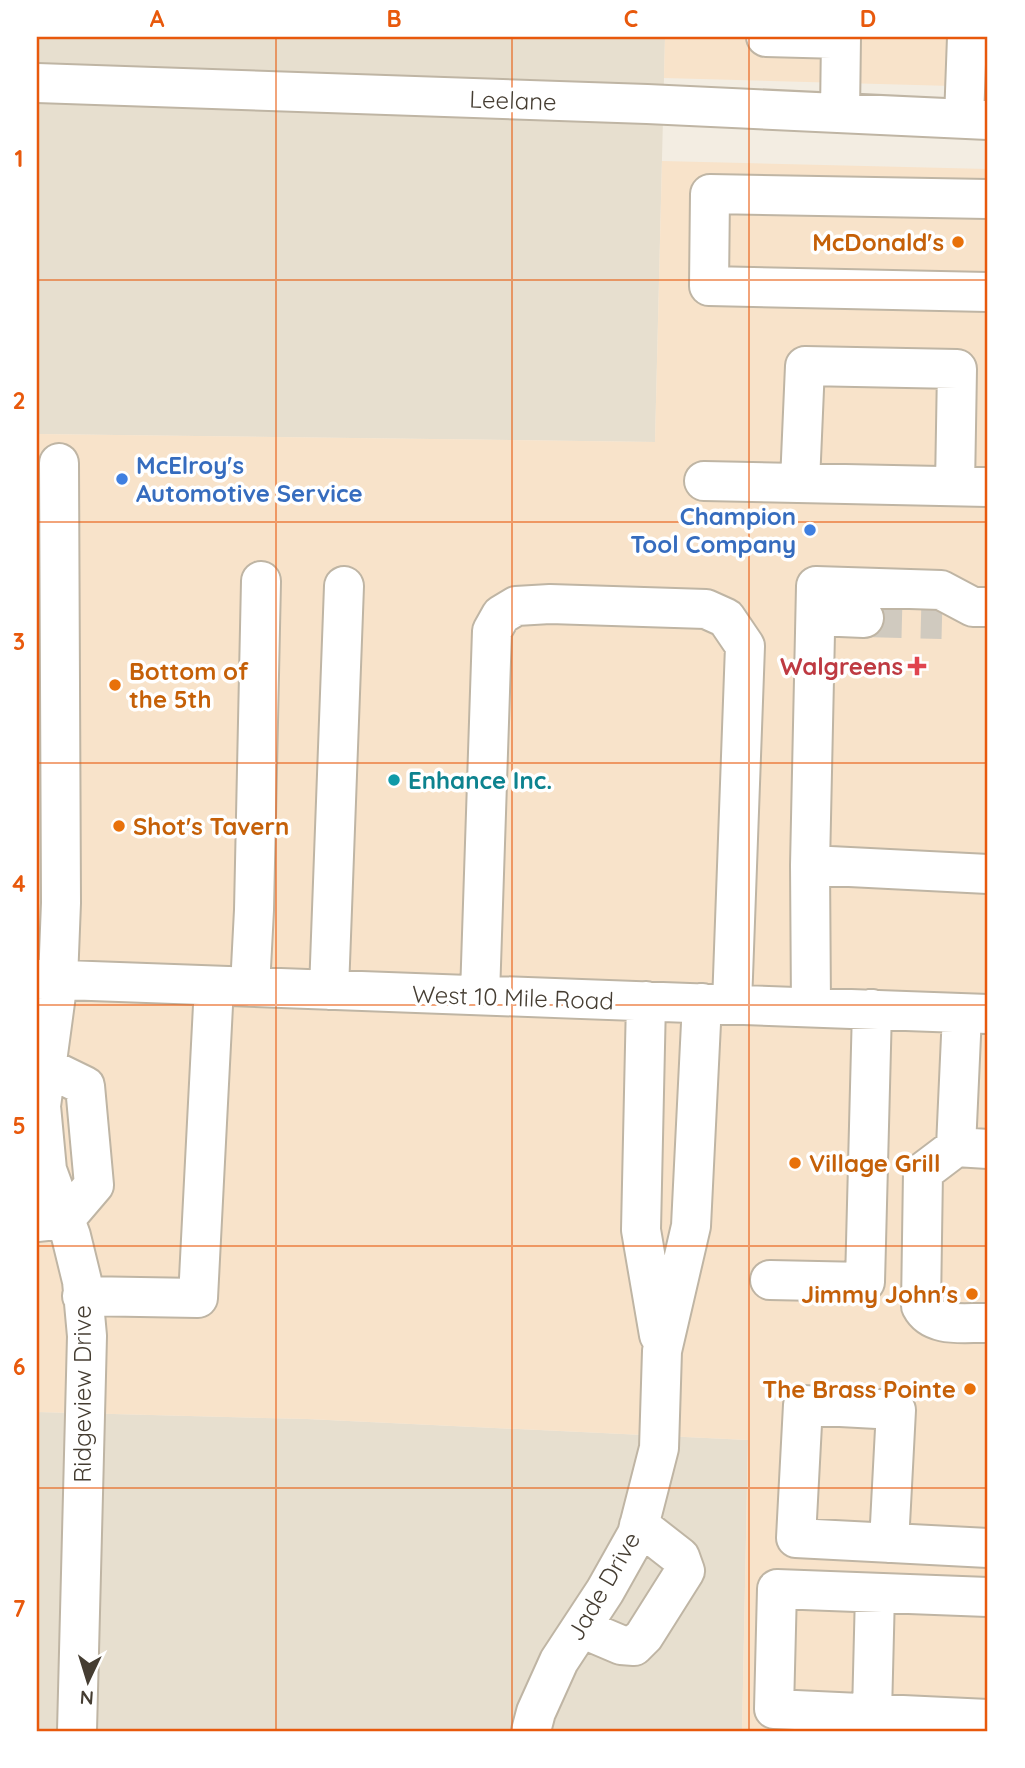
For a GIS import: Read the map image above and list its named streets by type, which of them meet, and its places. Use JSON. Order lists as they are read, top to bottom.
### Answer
{
  "streets": {
    "street": [
      "Leelane",
      "West 10 Mile Road",
      "Ridgeview Drive",
      "Jade Drive"
    ]
  },
  "crossings": [
    ["West 10 Mile Road", "Ridgeview Drive"],
    ["West 10 Mile Road", "Jade Drive"]
  ],
  "places": {
    "other": [
      "McDonald's",
      "McElroy's Automotive Service",
      "Champion Tool Company",
      "Bottom of the 5th",
      "Enhance Inc.",
      "Shot's Tavern",
      "Village Grill",
      "Jimmy John's",
      "The Brass Pointe"
    ],
    "health": ["Walgreens"]
  },
  "north": "bottom",
  "grid": {
    "columns": [
      "A",
      "B",
      "C",
      "D"
    ],
    "rows": [
      "1",
      "2",
      "3",
      "4",
      "5",
      "6",
      "7"
    ]
  }
}
